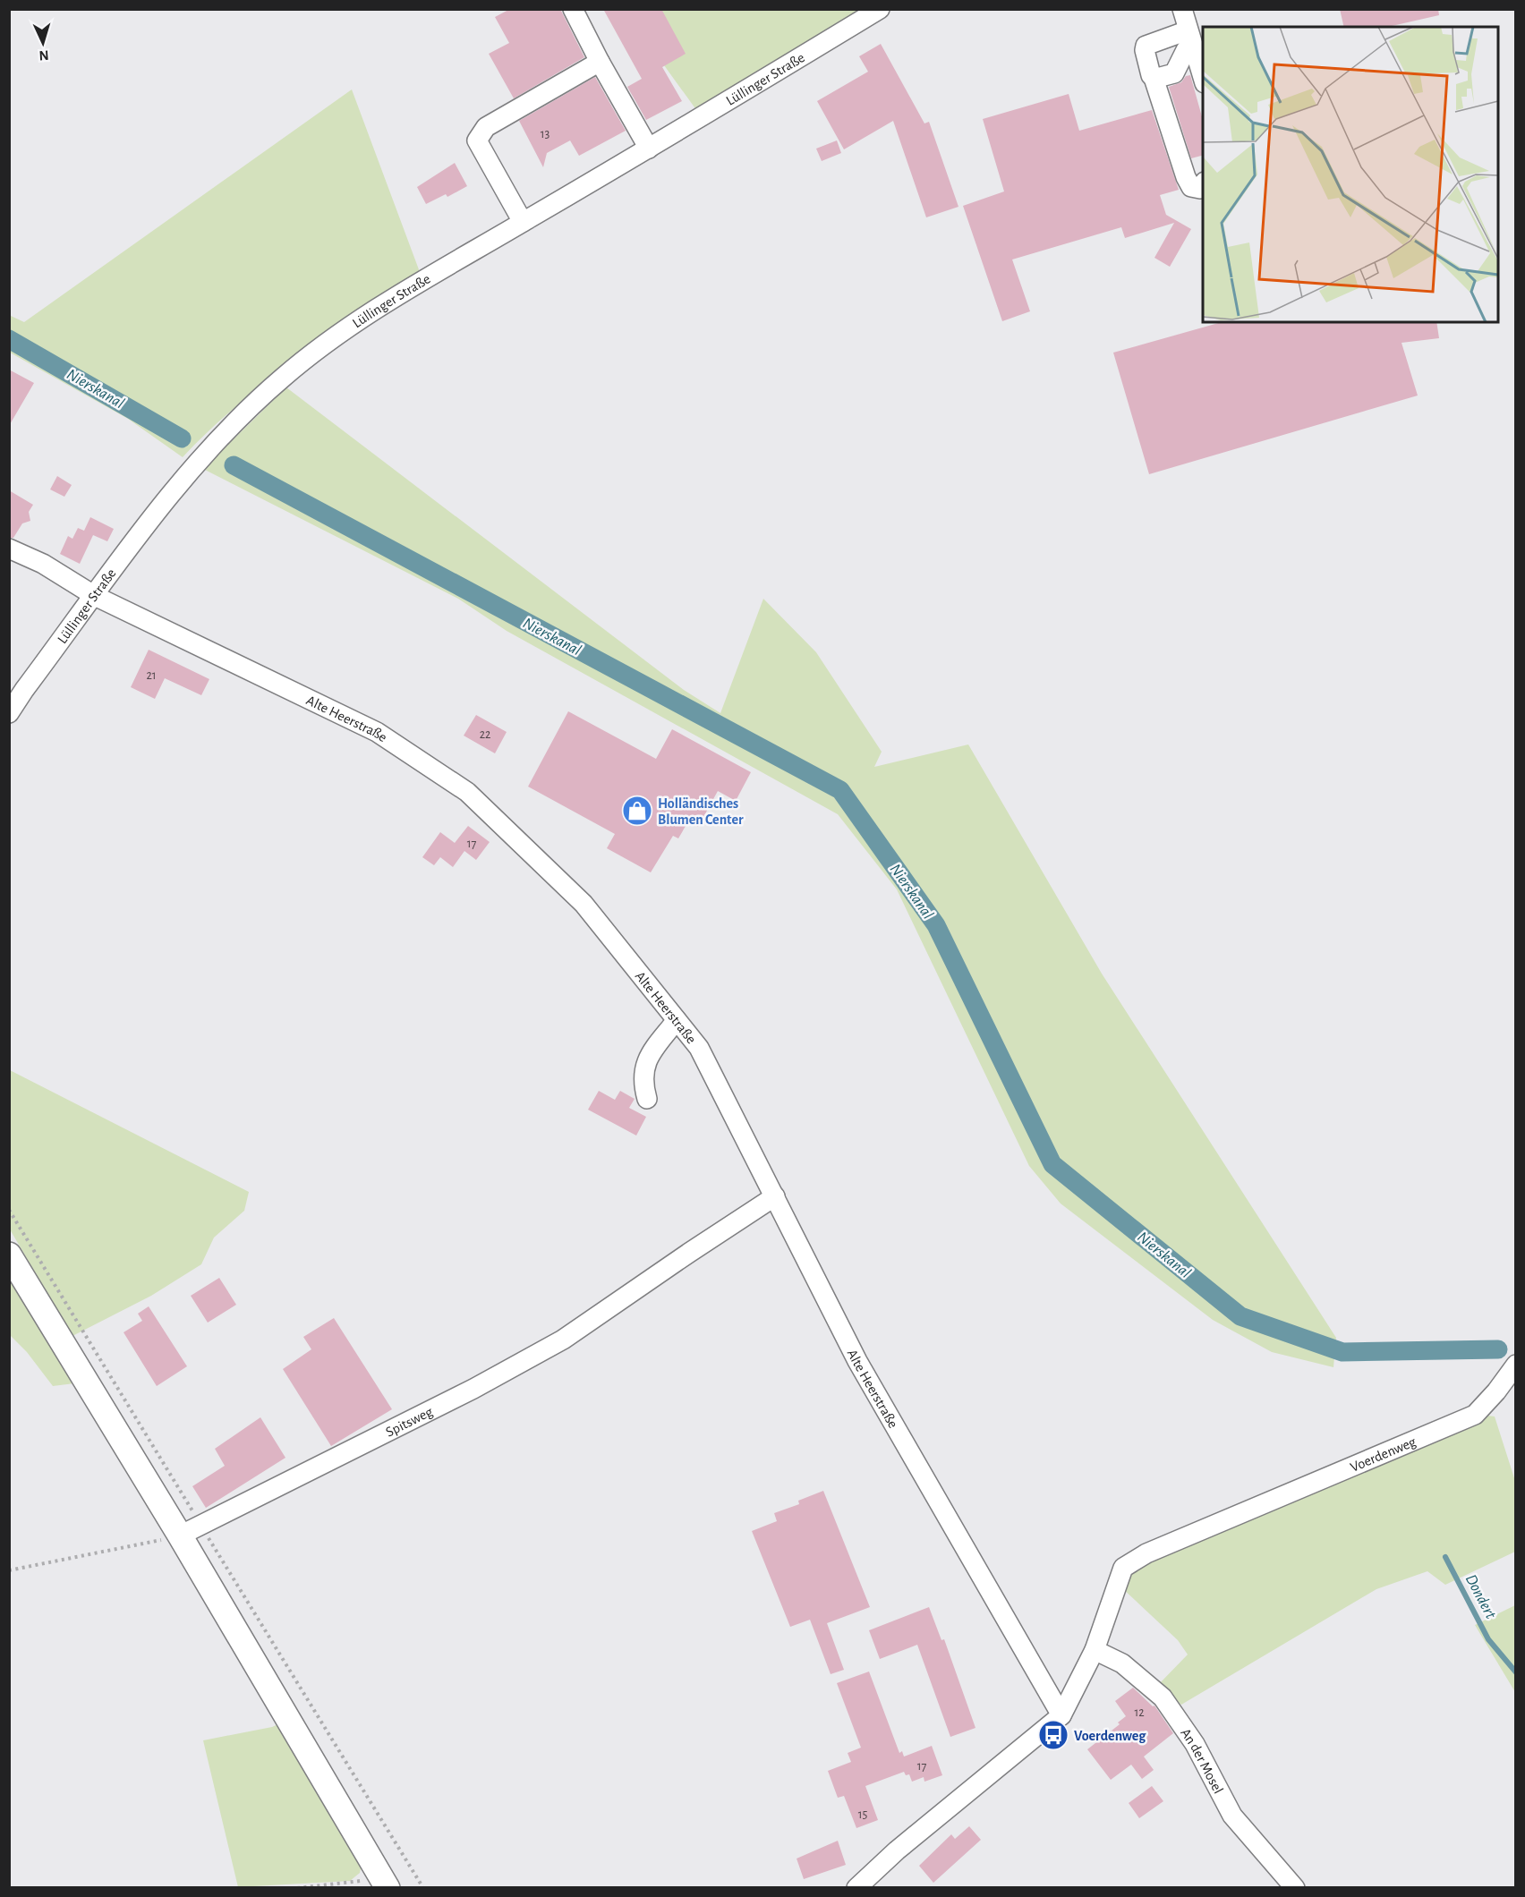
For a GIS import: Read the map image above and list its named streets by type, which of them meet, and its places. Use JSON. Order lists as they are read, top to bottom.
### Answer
{
  "streets": {
    "street": [
      "Lüllinger Straße",
      "Alte Heerstraße",
      "Spitsweg",
      "Voerdenweg",
      "An der Mosel"
    ]
  },
  "crossings": [
    ["Lüllinger Straße", "Alte Heerstraße"],
    ["Alte Heerstraße", "Spitsweg"],
    ["Alte Heerstraße", "Voerdenweg"],
    ["Voerdenweg", "An der Mosel"]
  ],
  "water": ["Nierskanal", "Dondert"],
  "places": {
    "shop": ["Holländisches Blumen Center"],
    "bus stop": ["Voerdenweg"]
  },
  "house_numbers": [
    "13",
    "21",
    "22",
    "17",
    "12",
    "17",
    "15"
  ],
  "north": "bottom"
}
